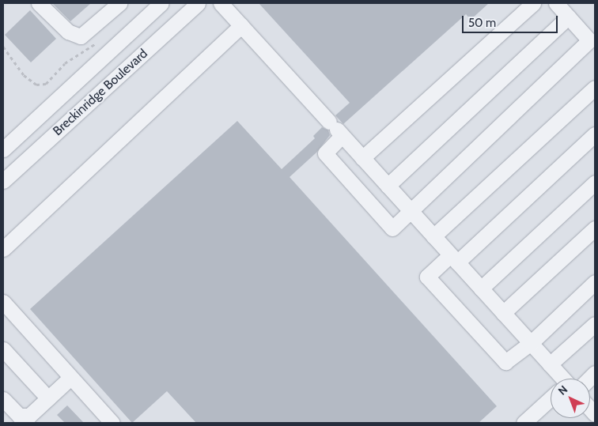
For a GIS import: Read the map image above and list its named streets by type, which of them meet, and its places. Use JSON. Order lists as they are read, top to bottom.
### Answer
{
  "streets": {
    "street": ["Breckinridge Boulevard"]
  },
  "scale_bar": "50 m",
  "north": "top left"
}
